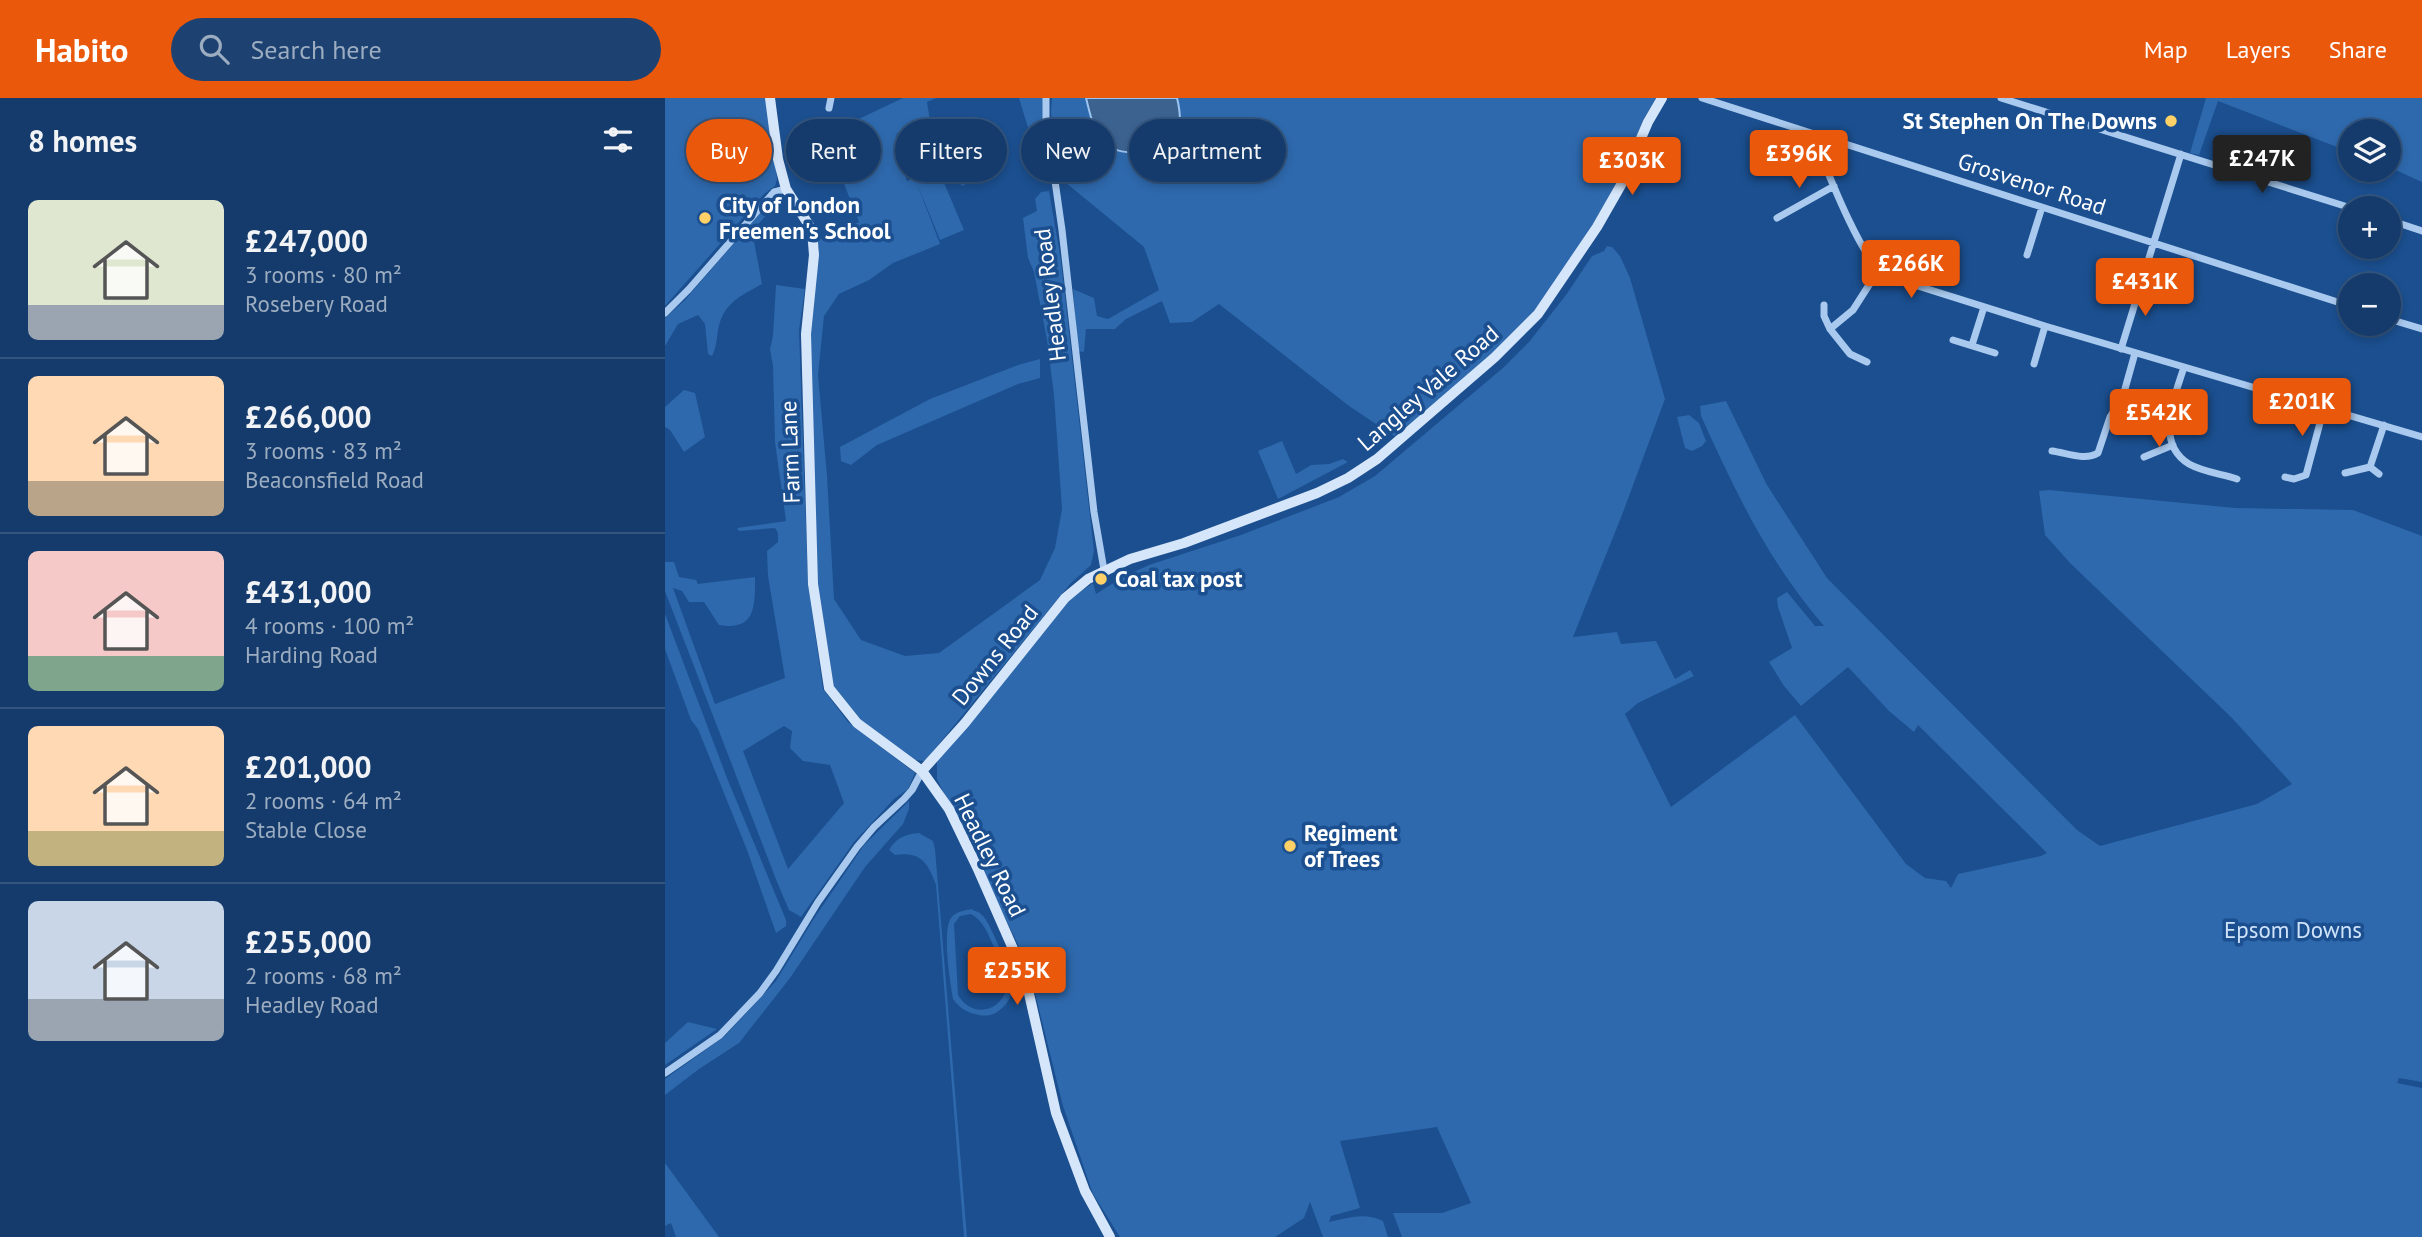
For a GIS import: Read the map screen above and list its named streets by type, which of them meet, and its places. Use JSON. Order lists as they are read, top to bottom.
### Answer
{
  "streets": {
    "street": [
      "Grosvenor Road",
      "Headley Road",
      "Langley Vale Road",
      "Farm Lane",
      "Downs Road"
    ]
  },
  "crossings": [
    ["Headley Road", "Langley Vale Road"],
    ["Headley Road", "Farm Lane"],
    ["Headley Road", "Downs Road"],
    ["Langley Vale Road", "Downs Road"],
    ["Farm Lane", "Downs Road"]
  ],
  "parks": ["Epsom Downs"],
  "places": [
    "St Stephen On The Downs",
    "City of London Freemen's School",
    "Coal tax post",
    "Regiment of Trees"
  ],
  "page": {
    "header": "Habito",
    "search": "Search here",
    "nav": ["Map", "Layers", "Share"],
    "heading": "8 homes",
    "map_buttons": ["+", "−"],
    "chip": [
      "Buy",
      "Rent",
      "Filters",
      "New",
      "Apartment"
    ],
    "price": [
      "£396K",
      "£247K",
      "£303K",
      "£266K",
      "£431K",
      "£201K",
      "£542K",
      "£255K"
    ],
    "list": [
      {
        "name": "£247,000",
        "note": "3 rooms · 80 m² · Rosebery Road"
      },
      {
        "name": "£266,000",
        "note": "3 rooms · 83 m² · Beaconsfield Road"
      },
      {
        "name": "£431,000",
        "note": "4 rooms · 100 m² · Harding Road"
      },
      {
        "name": "£201,000",
        "note": "2 rooms · 64 m² · Stable Close"
      },
      {
        "name": "£255,000",
        "note": "2 rooms · 68 m² · Headley Road"
      }
    ]
  }
}
